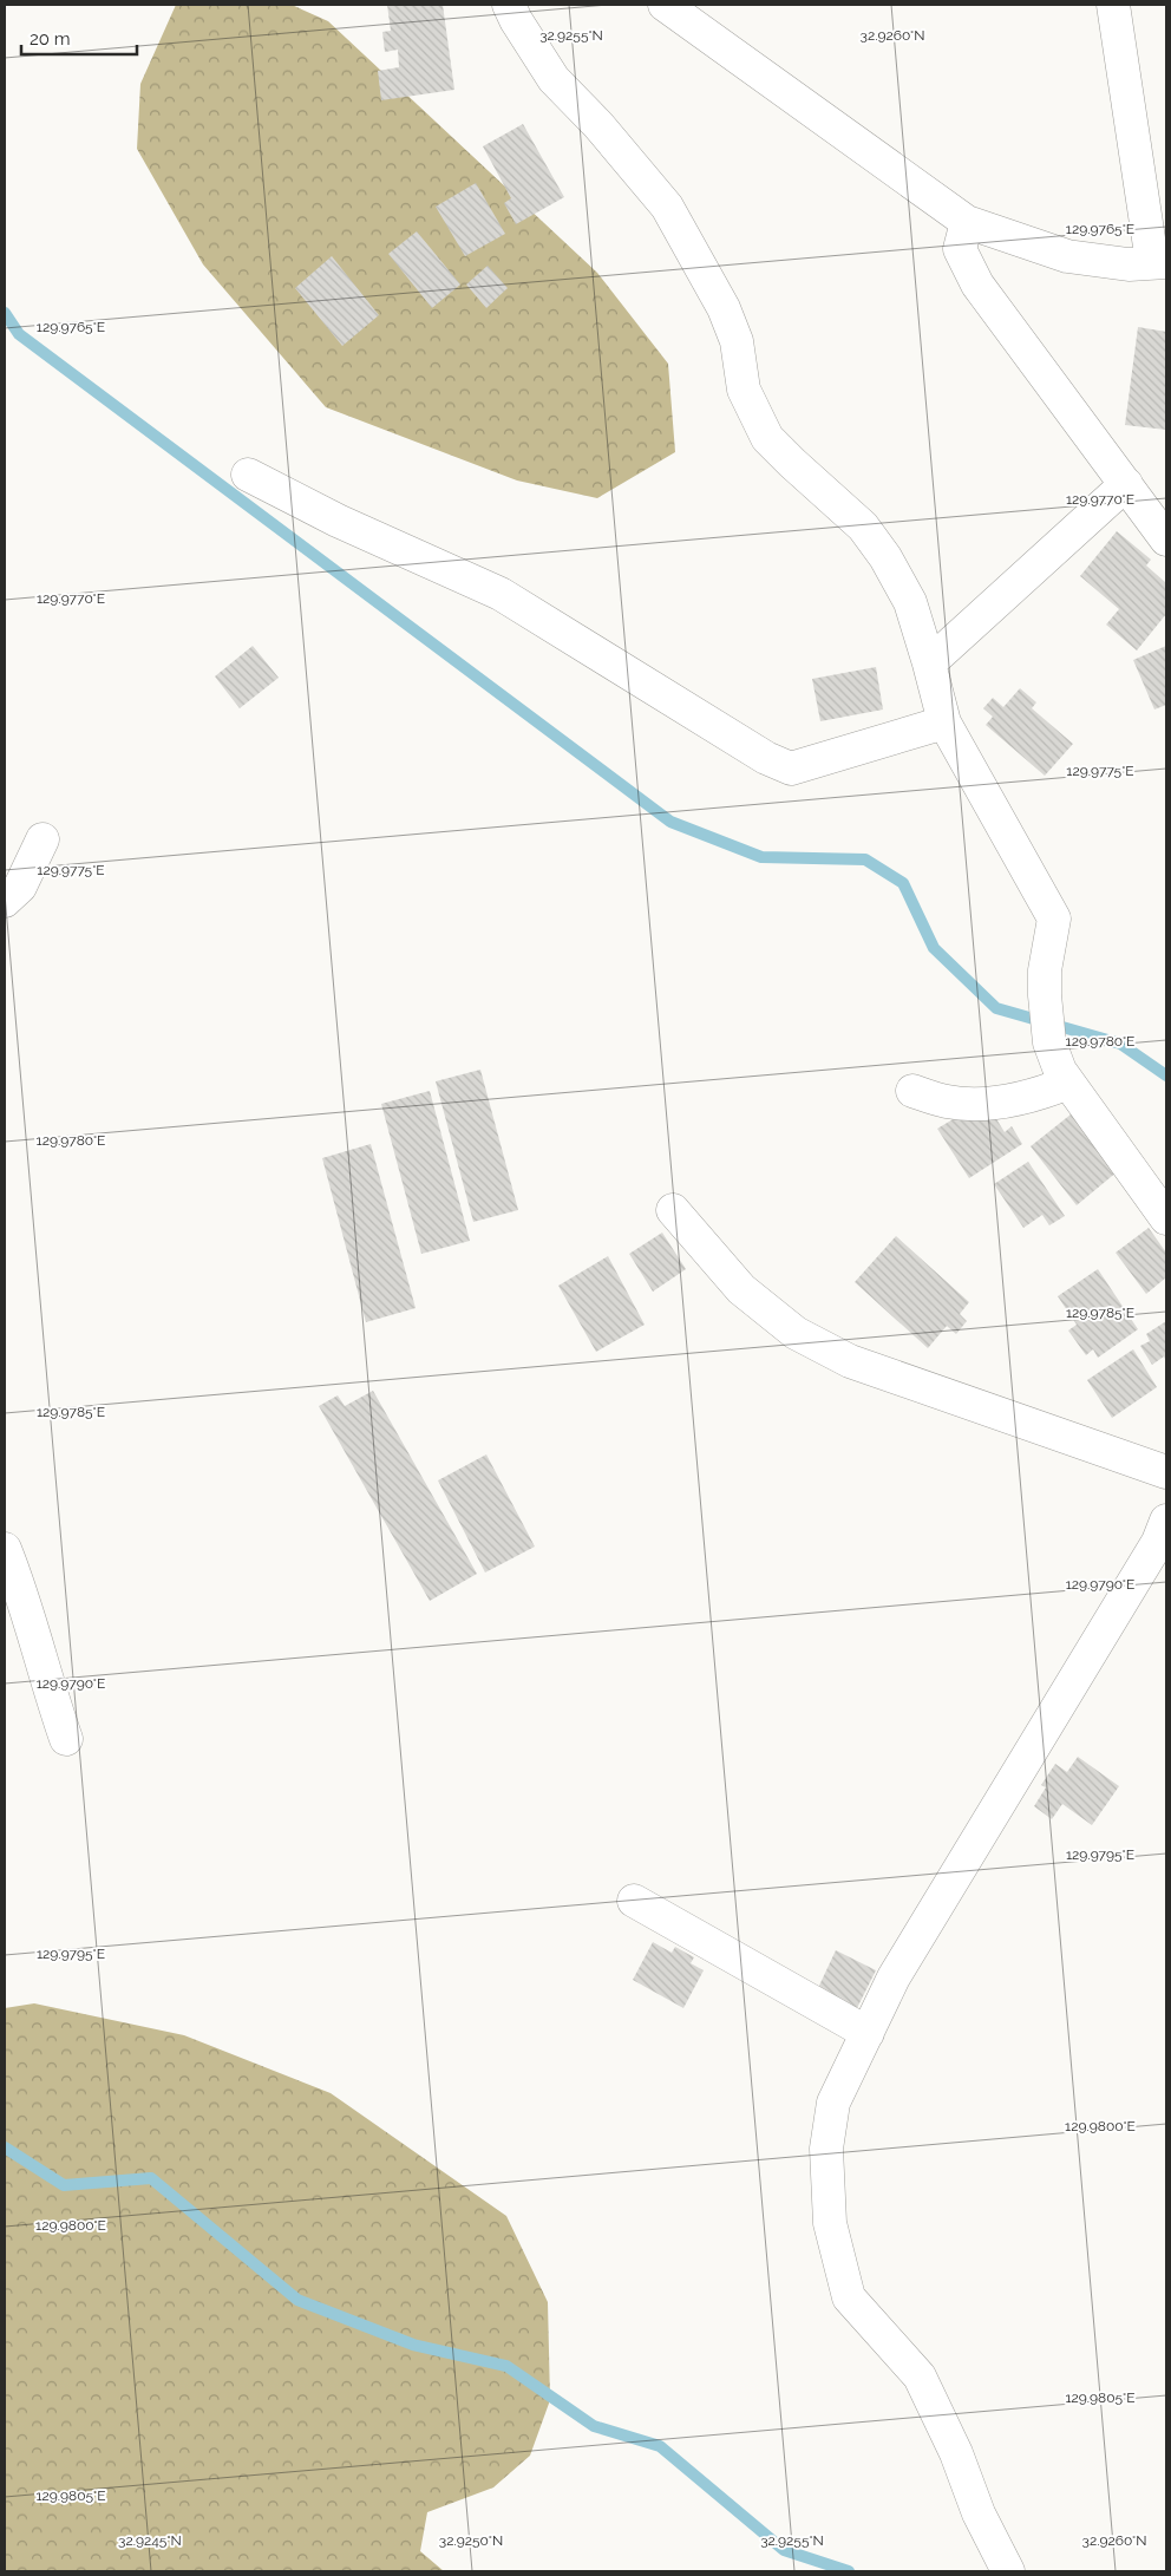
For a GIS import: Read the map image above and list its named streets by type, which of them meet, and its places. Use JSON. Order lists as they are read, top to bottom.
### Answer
{
  "scale_bar": "20 m",
  "coordinates": [
    "32.9255°N",
    "32.9260°N",
    "129.9765°E",
    "129.9770°E",
    "129.9775°E",
    "129.9780°E",
    "129.9785°E",
    "129.9790°E",
    "129.9795°E",
    "129.9800°E",
    "129.9805°E",
    "32.9245°N",
    "32.9250°N"
  ]
}
